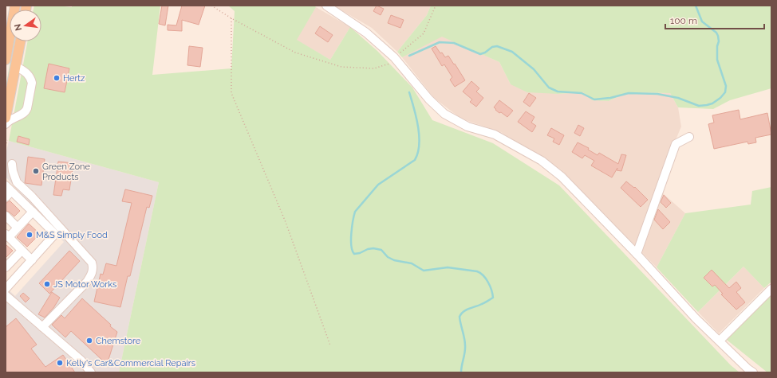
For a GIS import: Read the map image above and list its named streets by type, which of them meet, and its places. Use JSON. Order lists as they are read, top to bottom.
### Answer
{
  "places": [
    "Hertz",
    "Green Zone Products",
    "M&S Simply Food",
    "JS Motor Works",
    "Chemstore",
    "Kelly's Car&Commercial Repairs"
  ],
  "scale_bar": "100 m",
  "north": "left"
}
